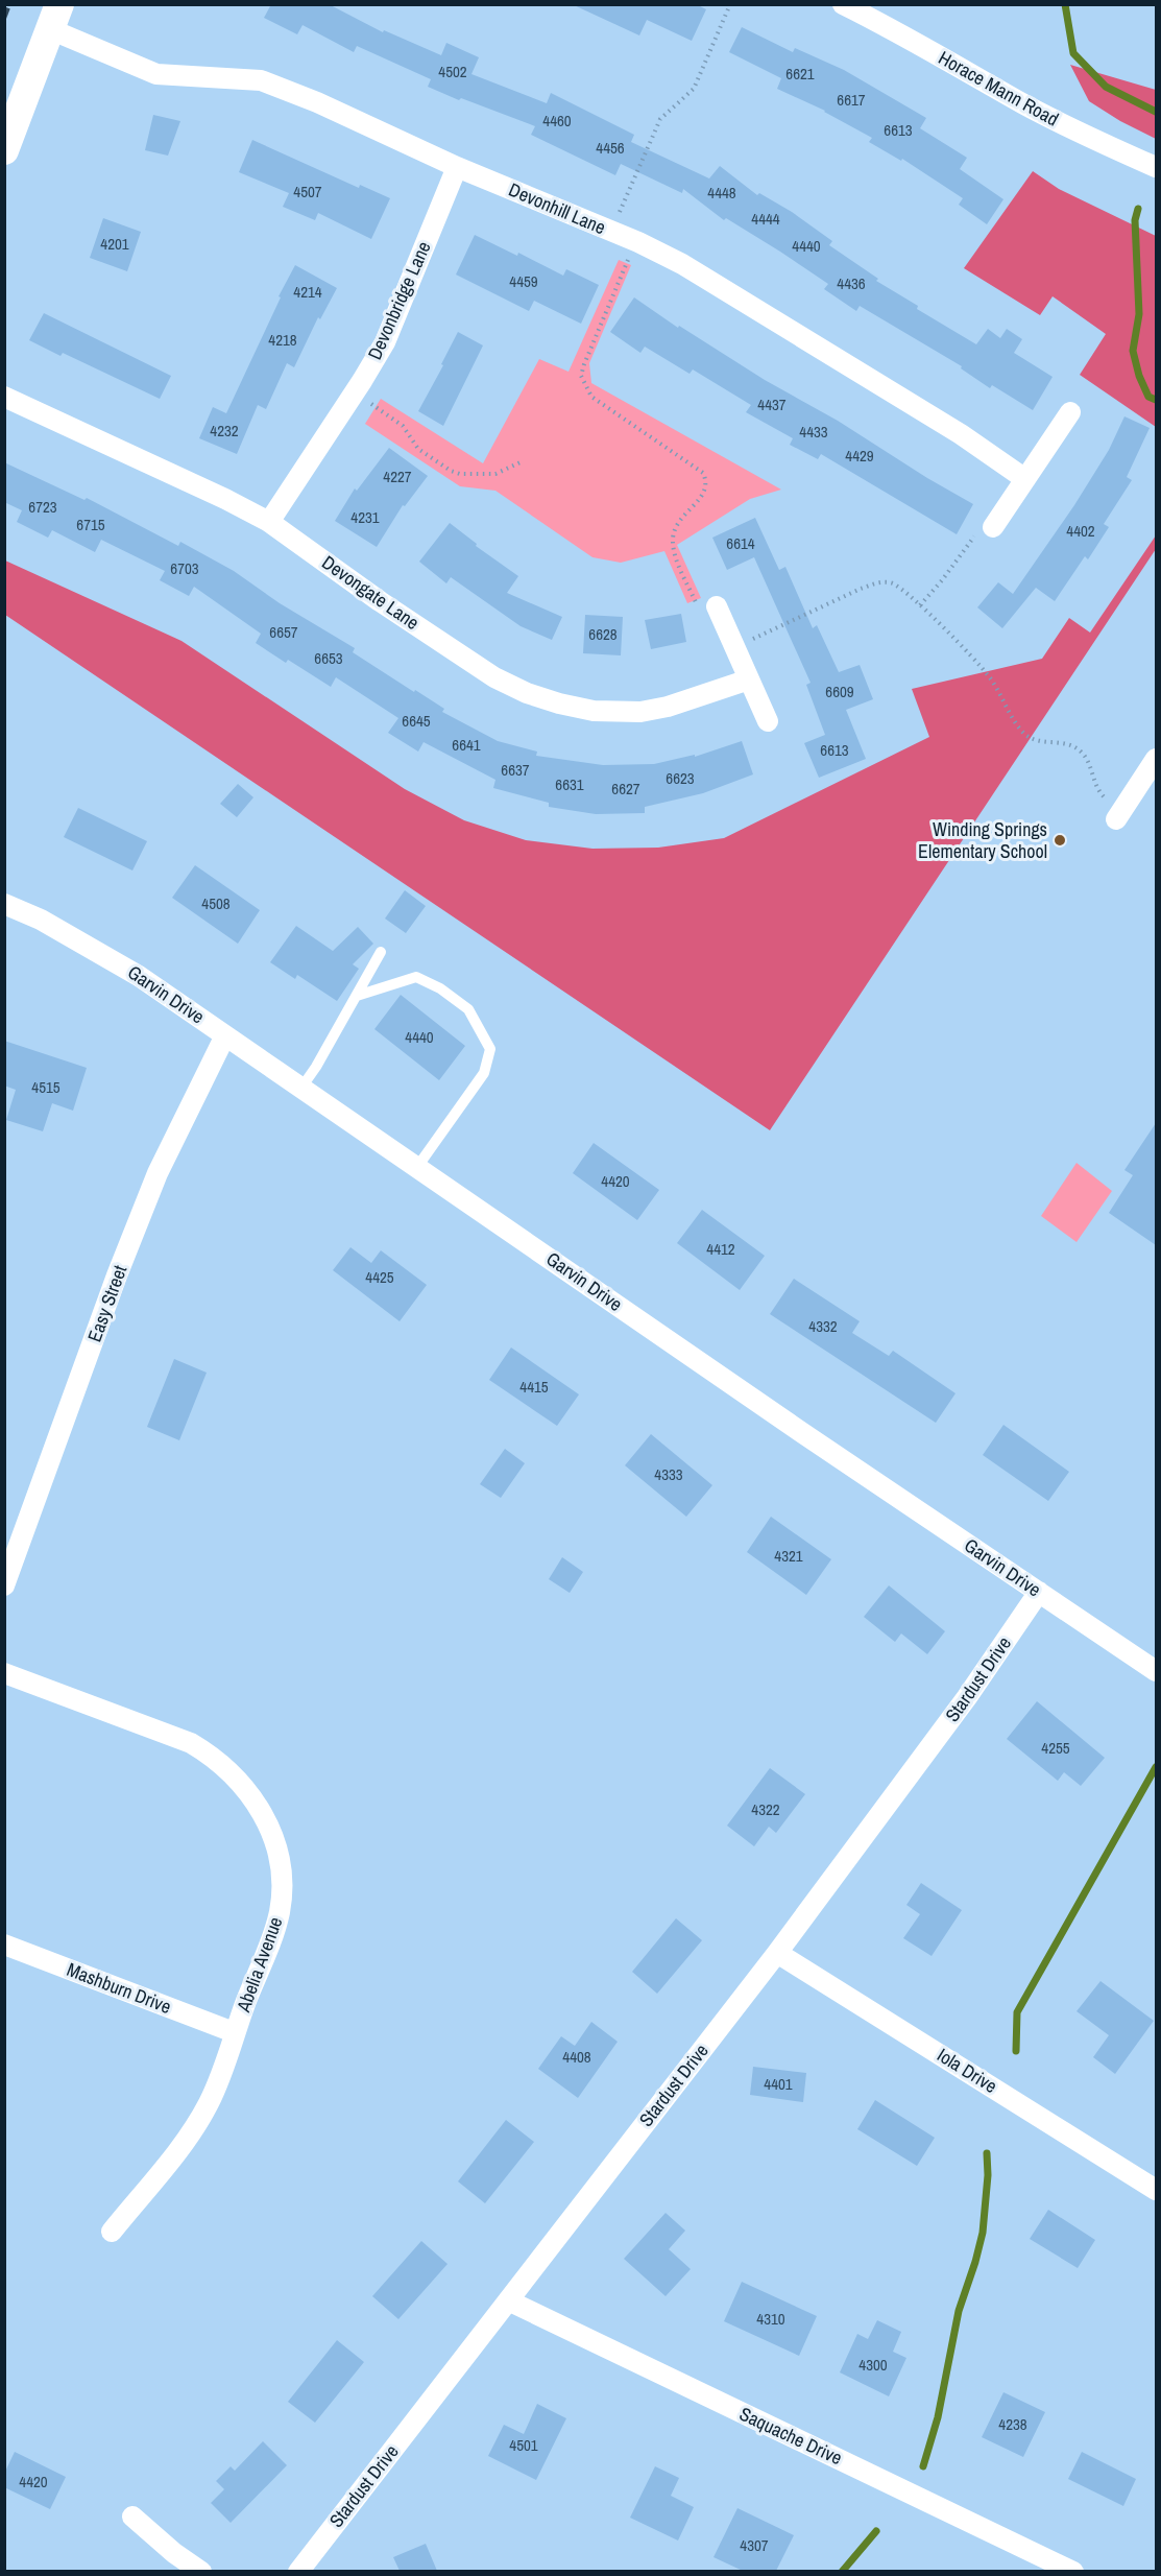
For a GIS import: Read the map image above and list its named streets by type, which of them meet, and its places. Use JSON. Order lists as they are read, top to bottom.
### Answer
{
  "streets": {
    "street": [
      "Horace Mann Road",
      "Devonhill Lane",
      "Devonbridge Lane",
      "Devongate Lane",
      "Garvin Drive",
      "Easy Street",
      "Stardust Drive",
      "Abelia Avenue",
      "Mashburn Drive",
      "Iola Drive",
      "Saquache Drive"
    ]
  },
  "crossings": [
    ["Devonhill Lane", "Devonbridge Lane"],
    ["Devonbridge Lane", "Devongate Lane"],
    ["Garvin Drive", "Easy Street"],
    ["Garvin Drive", "Stardust Drive"],
    ["Stardust Drive", "Iola Drive"],
    ["Stardust Drive", "Saquache Drive"],
    ["Abelia Avenue", "Mashburn Drive"]
  ],
  "places": ["Winding Springs Elementary School"],
  "house_numbers": [
    "4502",
    "6621",
    "6617",
    "4460",
    "6613",
    "4456",
    "4507",
    "4448",
    "4444",
    "4201",
    "4440",
    "4459",
    "4436",
    "4214",
    "4218",
    "4437",
    "4232",
    "4433",
    "4429",
    "4227",
    "6723",
    "4231",
    "6715",
    "4402",
    "6614",
    "6703",
    "6657",
    "6628",
    "6653",
    "6609",
    "6645",
    "6641",
    "6613",
    "6637",
    "6623",
    "6631",
    "6627",
    "4508",
    "4440",
    "4515",
    "4420",
    "4412",
    "4425",
    "4332",
    "4415",
    "4333",
    "4321",
    "4255",
    "4322",
    "4408",
    "4401",
    "4310",
    "4300",
    "4238",
    "4501",
    "4420",
    "4307"
  ]
}
